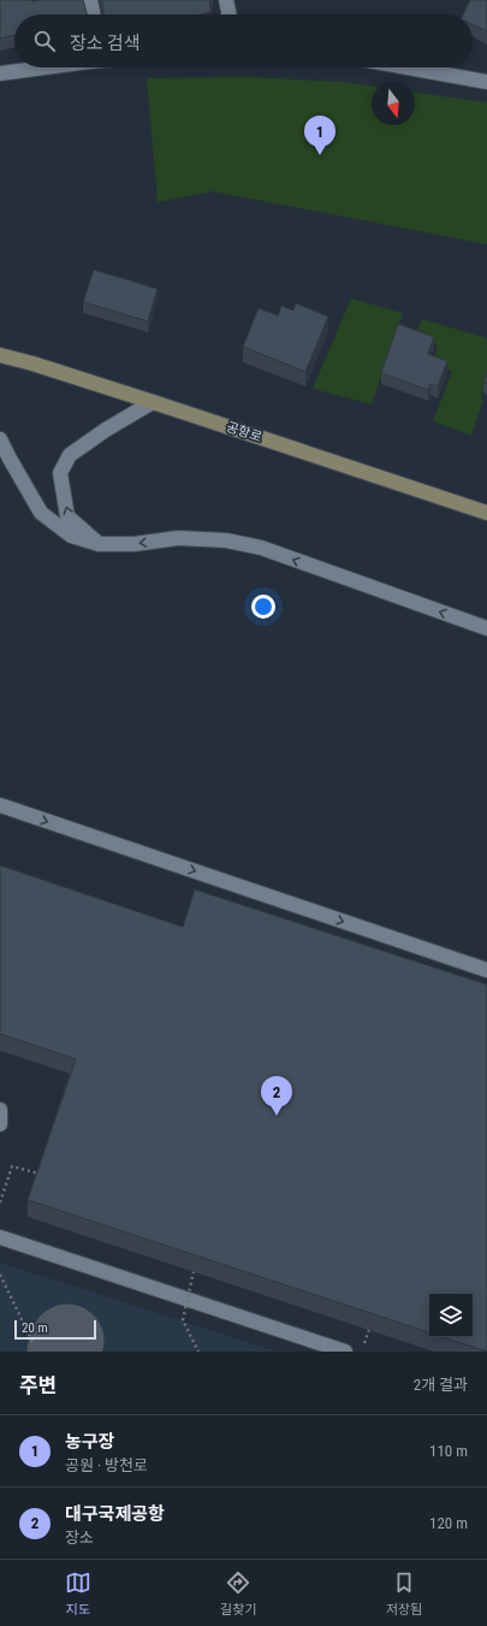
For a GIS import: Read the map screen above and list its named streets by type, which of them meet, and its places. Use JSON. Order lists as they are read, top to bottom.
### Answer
{
  "streets": {
    "main road": ["공항로"]
  },
  "scale_bar": "20 m",
  "north": "bottom",
  "page": {
    "search": "장소 검색",
    "pins": ["1", "2"],
    "scale": "20 m",
    "heading": ["주변", "2개 결과"],
    "list": [
      {
        "mark": "1",
        "name": "농구장",
        "note": "공원 · 방천로",
        "value": "110 m"
      },
      {
        "mark": "2",
        "name": "대구국제공항",
        "note": "장소",
        "value": "120 m"
      }
    ],
    "nav": ["지도", "길찾기", "저장됨"]
  }
}
